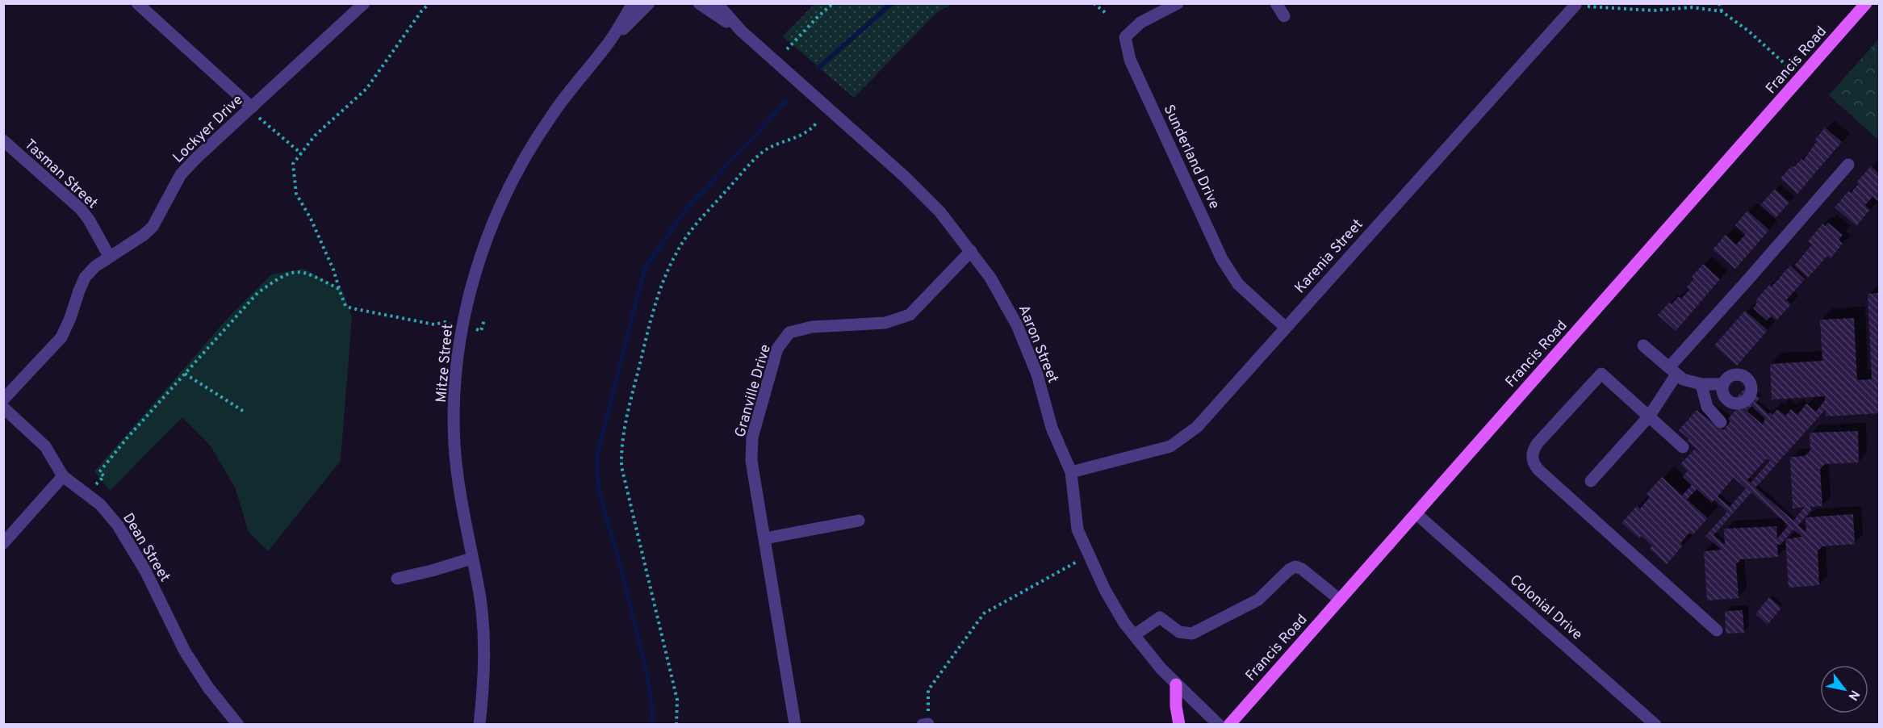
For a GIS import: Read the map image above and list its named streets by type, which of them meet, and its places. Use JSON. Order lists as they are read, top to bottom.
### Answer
{
  "streets": {
    "main road": ["Francis Road"],
    "street": [
      "Lockyer Drive",
      "Sunderland Drive",
      "Tasman Street",
      "Karenia Street",
      "Aaron Street",
      "Mitze Street",
      "Granville Drive",
      "Dean Street",
      "Colonial Drive"
    ]
  },
  "crossings": [
    ["Francis Road", "Colonial Drive"],
    ["Lockyer Drive", "Tasman Street"],
    ["Sunderland Drive", "Karenia Street"],
    ["Karenia Street", "Aaron Street"],
    ["Aaron Street", "Granville Drive"]
  ],
  "north": "bottom right"
}
